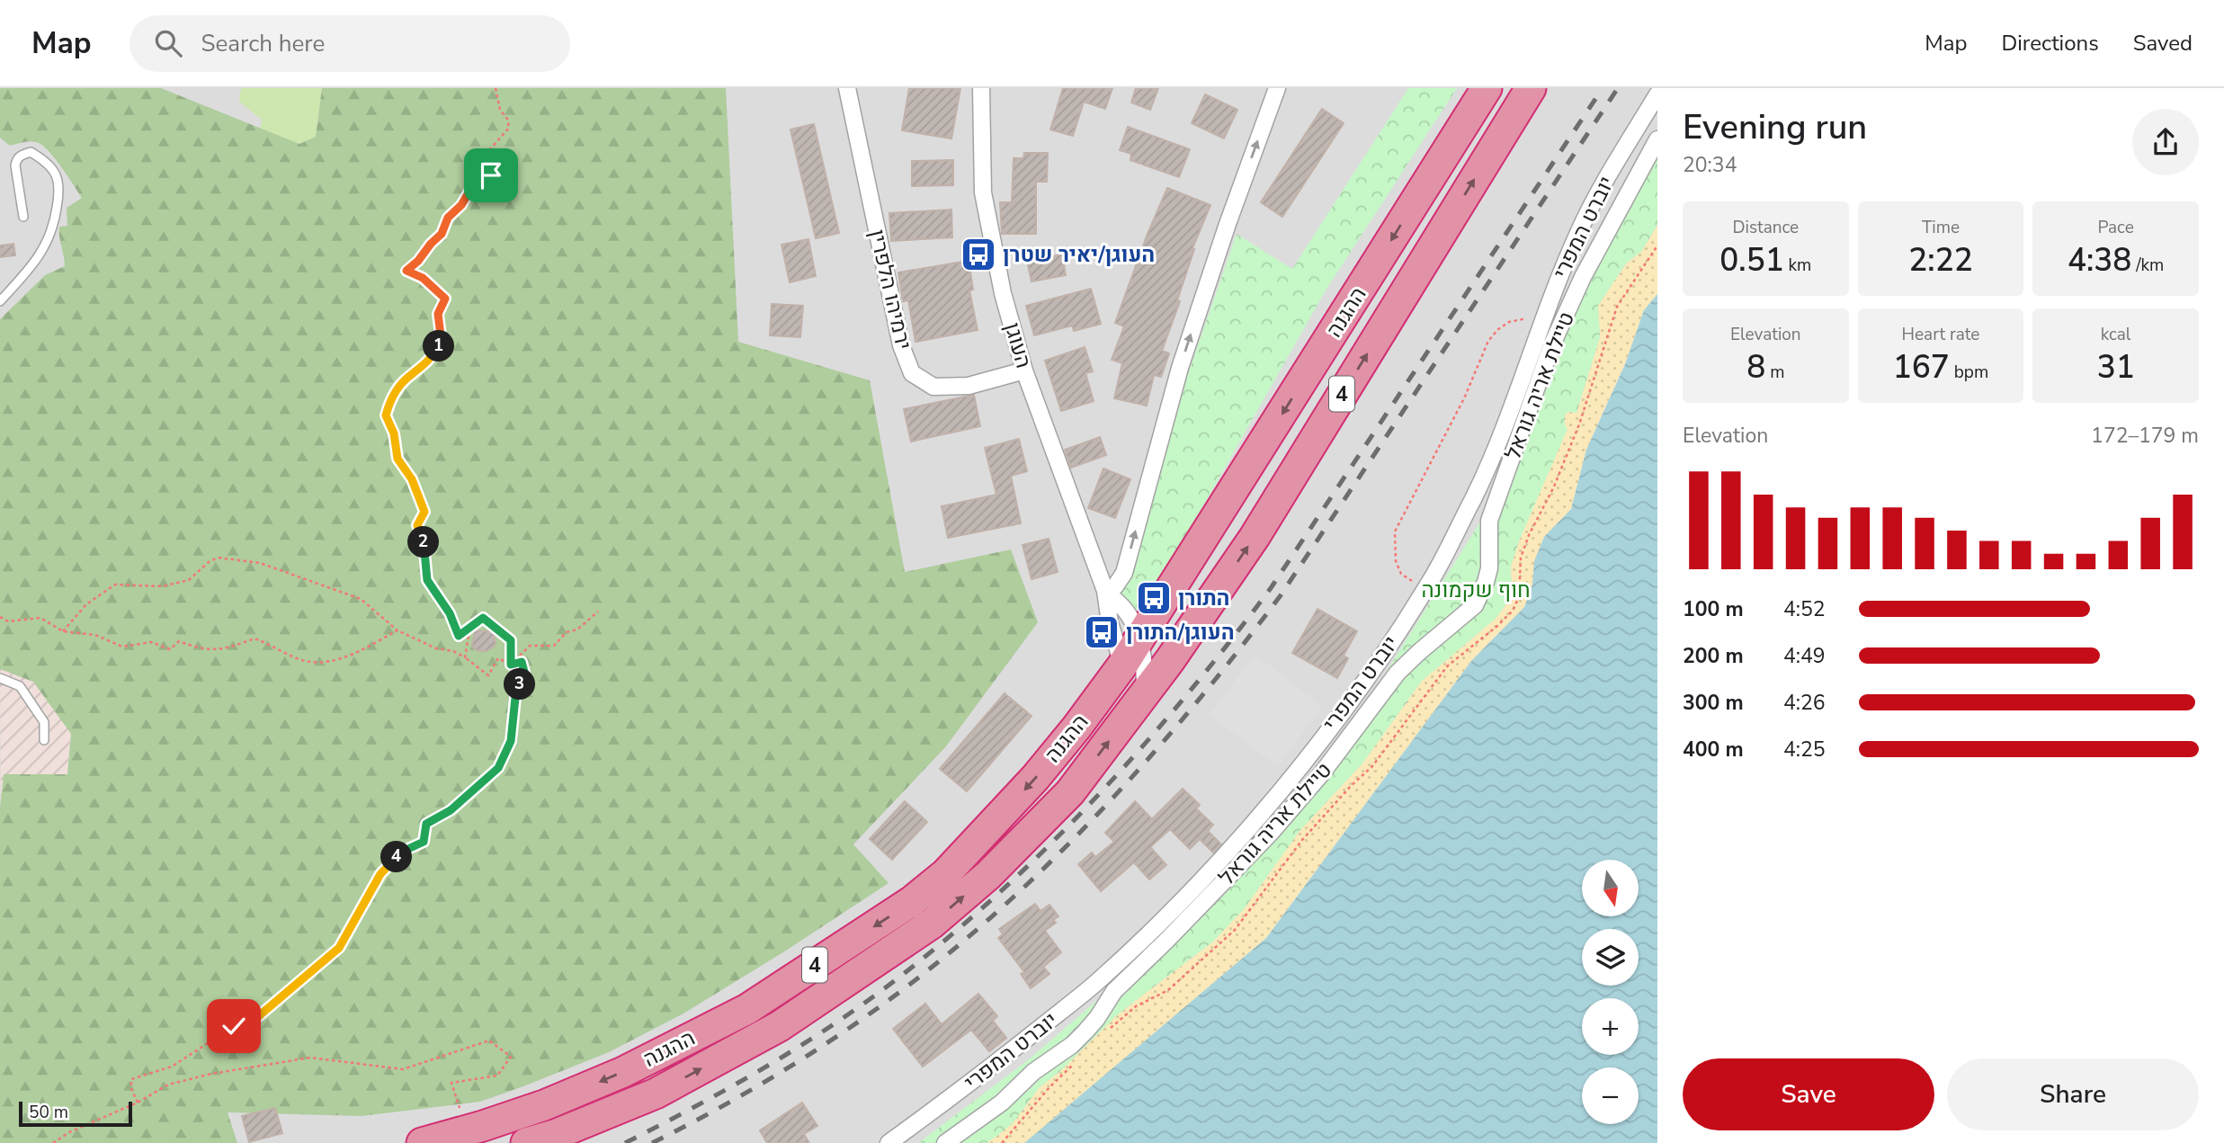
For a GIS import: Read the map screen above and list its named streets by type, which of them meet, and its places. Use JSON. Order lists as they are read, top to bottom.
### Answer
{
  "streets": {
    "highway": ["ההגנה", "4"],
    "street": [
      "יוברט המפרי",
      "ירמיהו הלפרין",
      "העוגן",
      "טיילת אריה גוראל"
    ]
  },
  "crossings": [
    ["ירמיהו הלפרין", "העוגן"],
    ["ההגנה", "העוגן"]
  ],
  "parks": ["חוף שקמונה"],
  "places": {
    "bus stop": ["העוגן/יאיר שטרן", "התורן", "העוגן/התורן"]
  },
  "scale_bar": "50 m",
  "north": "bottom",
  "page": {
    "header": "Map",
    "search": "Search here",
    "nav": ["Map", "Directions", "Saved"],
    "heading": ["Evening run", "20:34"],
    "stats": [
      ["Distance", "0.51 km"],
      ["Time", "2:22"],
      ["Pace", "4:38 /km"],
      ["Elevation", "8 m"],
      ["Heart rate", "167 bpm"],
      ["kcal", "31"]
    ],
    "pins": [
      "1",
      "2",
      "3",
      "4"
    ],
    "chart": ["Elevation", "172–179 m"],
    "list": [
      {
        "name": "100 m",
        "note": "4:52"
      },
      {
        "name": "200 m",
        "note": "4:49"
      },
      {
        "name": "300 m",
        "note": "4:26"
      },
      {
        "name": "400 m",
        "note": "4:25"
      }
    ],
    "map_buttons": ["+", "−"],
    "buttons": ["Save", "Share"],
    "scale": "50 m"
  }
}
